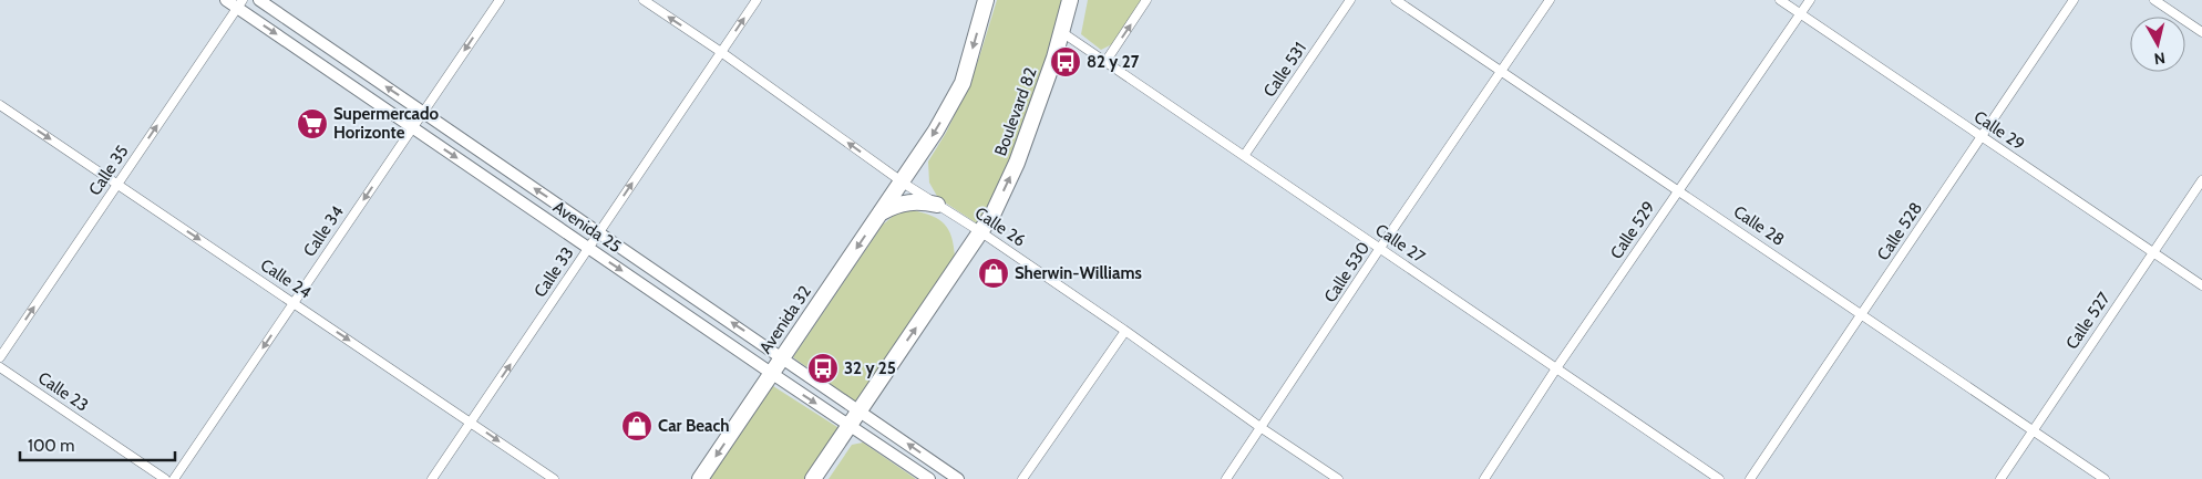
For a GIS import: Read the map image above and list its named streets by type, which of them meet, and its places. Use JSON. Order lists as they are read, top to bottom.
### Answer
{
  "streets": {
    "highway": ["Boulevard 82", "Avenida 32"],
    "main road": ["Avenida 25"],
    "street": [
      "Calle 531",
      "Calle 29",
      "Calle 35",
      "Calle 28",
      "Calle 26",
      "Calle 529",
      "Calle 34",
      "Calle 528",
      "Calle 27",
      "Calle 33",
      "Calle 530",
      "Calle 24",
      "Calle 527",
      "Calle 23"
    ]
  },
  "crossings": [
    ["Calle 531", "Calle 27"],
    ["Boulevard 82", "Calle 26"],
    ["Boulevard 82", "Calle 27"],
    ["Calle 29", "Calle 529"],
    ["Calle 29", "Calle 528"],
    ["Calle 29", "Calle 527"],
    ["Calle 35", "Avenida 25"],
    ["Calle 35", "Calle 24"],
    ["Calle 28", "Calle 529"],
    ["Calle 28", "Calle 528"],
    ["Calle 28", "Calle 530"],
    ["Calle 28", "Calle 527"],
    ["Avenida 25", "Calle 34"],
    ["Avenida 25", "Calle 33"],
    ["Avenida 25", "Avenida 32"],
    ["Calle 26", "Calle 33"],
    ["Calle 26", "Calle 530"],
    ["Calle 26", "Avenida 32"],
    ["Calle 529", "Calle 27"],
    ["Calle 34", "Calle 24"],
    ["Calle 27", "Calle 530"],
    ["Calle 33", "Calle 24"]
  ],
  "one_way": [
    "Calle 35",
    "Calle 26",
    "Calle 34",
    "Calle 33",
    "Calle 24"
  ],
  "places": {
    "bus stop": ["82 y 27", "32 y 25"],
    "supermarket": ["Supermercado Horizonte"],
    "shop": ["Sherwin-Williams", "Car Beach"]
  },
  "scale_bar": "100 m",
  "north": "bottom"
}
